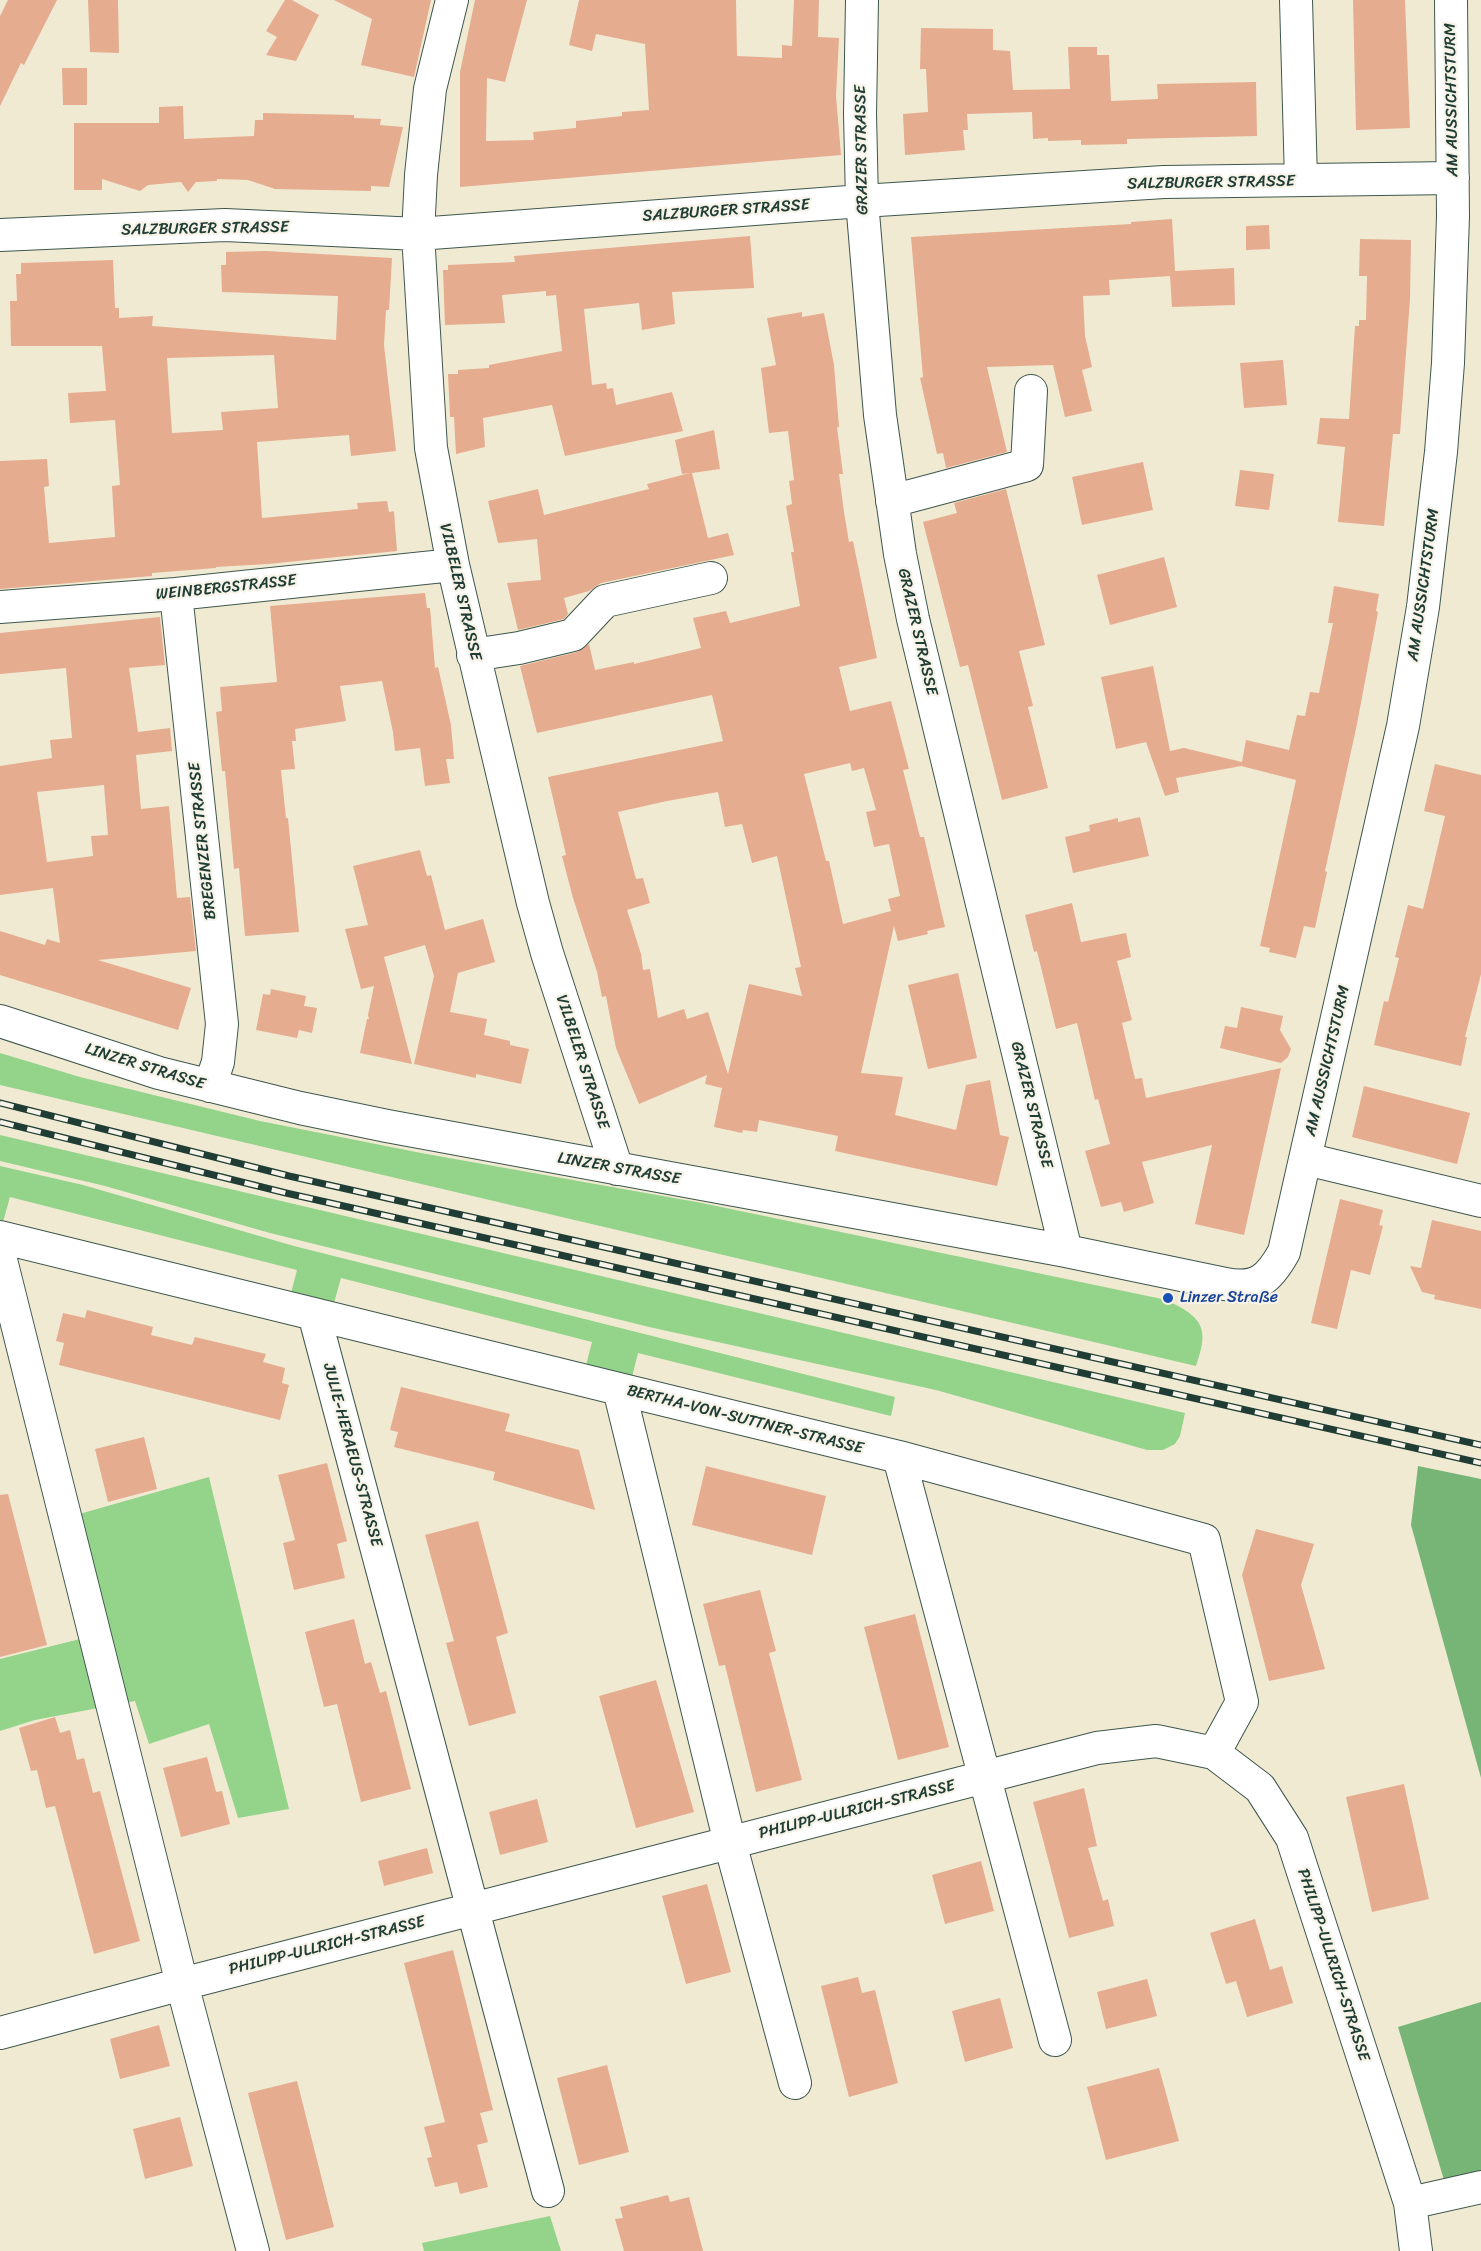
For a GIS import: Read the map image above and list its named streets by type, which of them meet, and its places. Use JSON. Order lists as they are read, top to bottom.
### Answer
{
  "streets": {
    "street": [
      "AM AUSSICHTSTURM",
      "GRAZER STRASSE",
      "SALZBURGER STRASSE",
      "WEINBERGSTRASSE",
      "VILBELER STRASSE",
      "BREGENZER STRASSE",
      "LINZER STRASSE",
      "BERTHA-VON-SUTTNER-STRASSE",
      "JULIE-HERAEUS-STRASSE",
      "PHILIPP-ULLRICH-STRASSE"
    ]
  },
  "crossings": [
    ["AM AUSSICHTSTURM", "SALZBURGER STRASSE"],
    ["AM AUSSICHTSTURM", "LINZER STRASSE"],
    ["GRAZER STRASSE", "SALZBURGER STRASSE"],
    ["GRAZER STRASSE", "LINZER STRASSE"],
    ["SALZBURGER STRASSE", "VILBELER STRASSE"],
    ["WEINBERGSTRASSE", "VILBELER STRASSE"],
    ["WEINBERGSTRASSE", "BREGENZER STRASSE"],
    ["VILBELER STRASSE", "LINZER STRASSE"],
    ["BREGENZER STRASSE", "LINZER STRASSE"],
    ["BERTHA-VON-SUTTNER-STRASSE", "PHILIPP-ULLRICH-STRASSE"],
    ["JULIE-HERAEUS-STRASSE", "PHILIPP-ULLRICH-STRASSE"]
  ],
  "places": ["Linzer Straße"]
}
